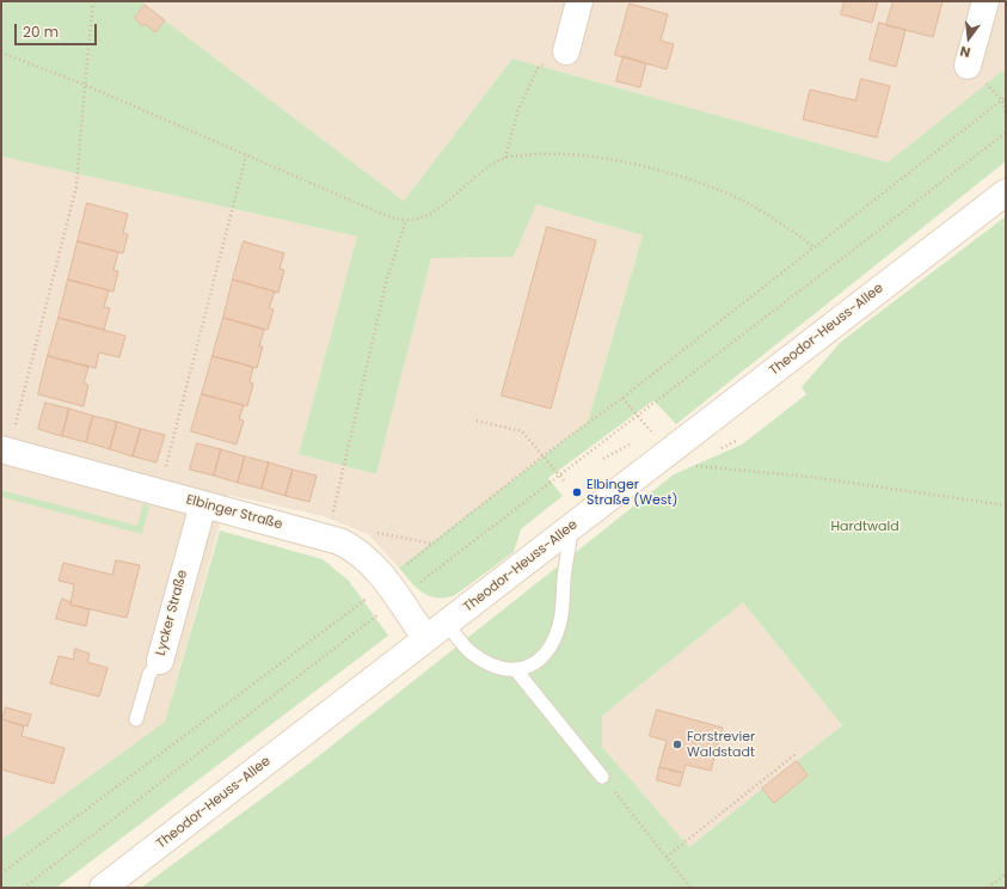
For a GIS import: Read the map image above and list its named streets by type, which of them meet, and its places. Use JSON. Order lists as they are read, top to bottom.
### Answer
{
  "streets": {
    "main road": ["Theodor-Heuss-Allee", "Elbinger Straße", "Lycker Straße"]
  },
  "crossings": [
    ["Theodor-Heuss-Allee", "Elbinger Straße"],
    ["Elbinger Straße", "Lycker Straße"]
  ],
  "parks": ["Hardtwald"],
  "places": ["Elbinger Straße (West)", "Forstrevier Waldstadt"],
  "scale_bar": "20 m",
  "north": "bottom"
}
